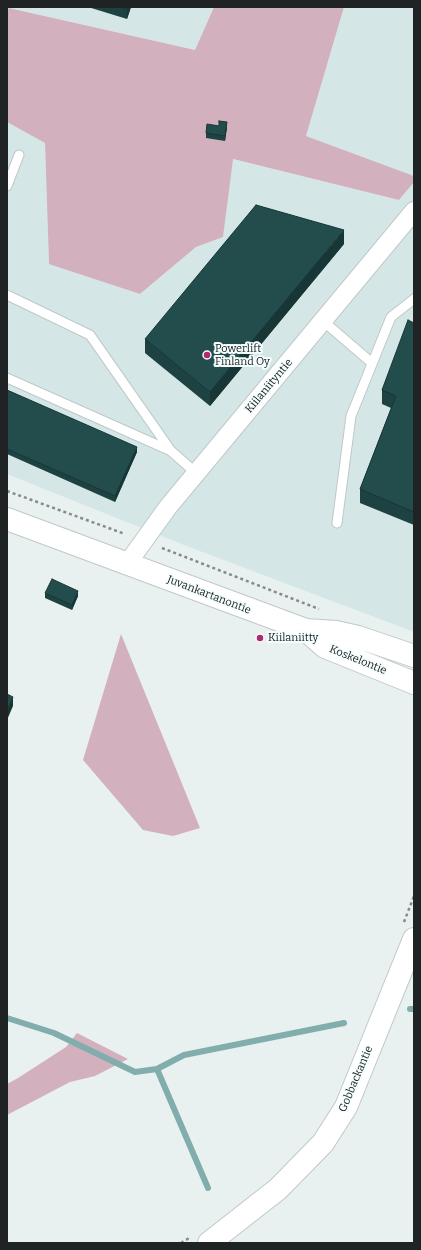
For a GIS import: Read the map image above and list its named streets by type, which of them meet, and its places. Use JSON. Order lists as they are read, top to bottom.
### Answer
{
  "streets": {
    "main road": ["Juvankartanontie", "Koskelontie", "Gobbackantie"],
    "street": ["Kiilaniityntie"]
  },
  "crossings": [
    ["Kiilaniityntie", "Juvankartanontie"],
    ["Juvankartanontie", "Koskelontie"]
  ],
  "places": ["Powerlift Finland Oy", "Kiilaniitty"]
}
